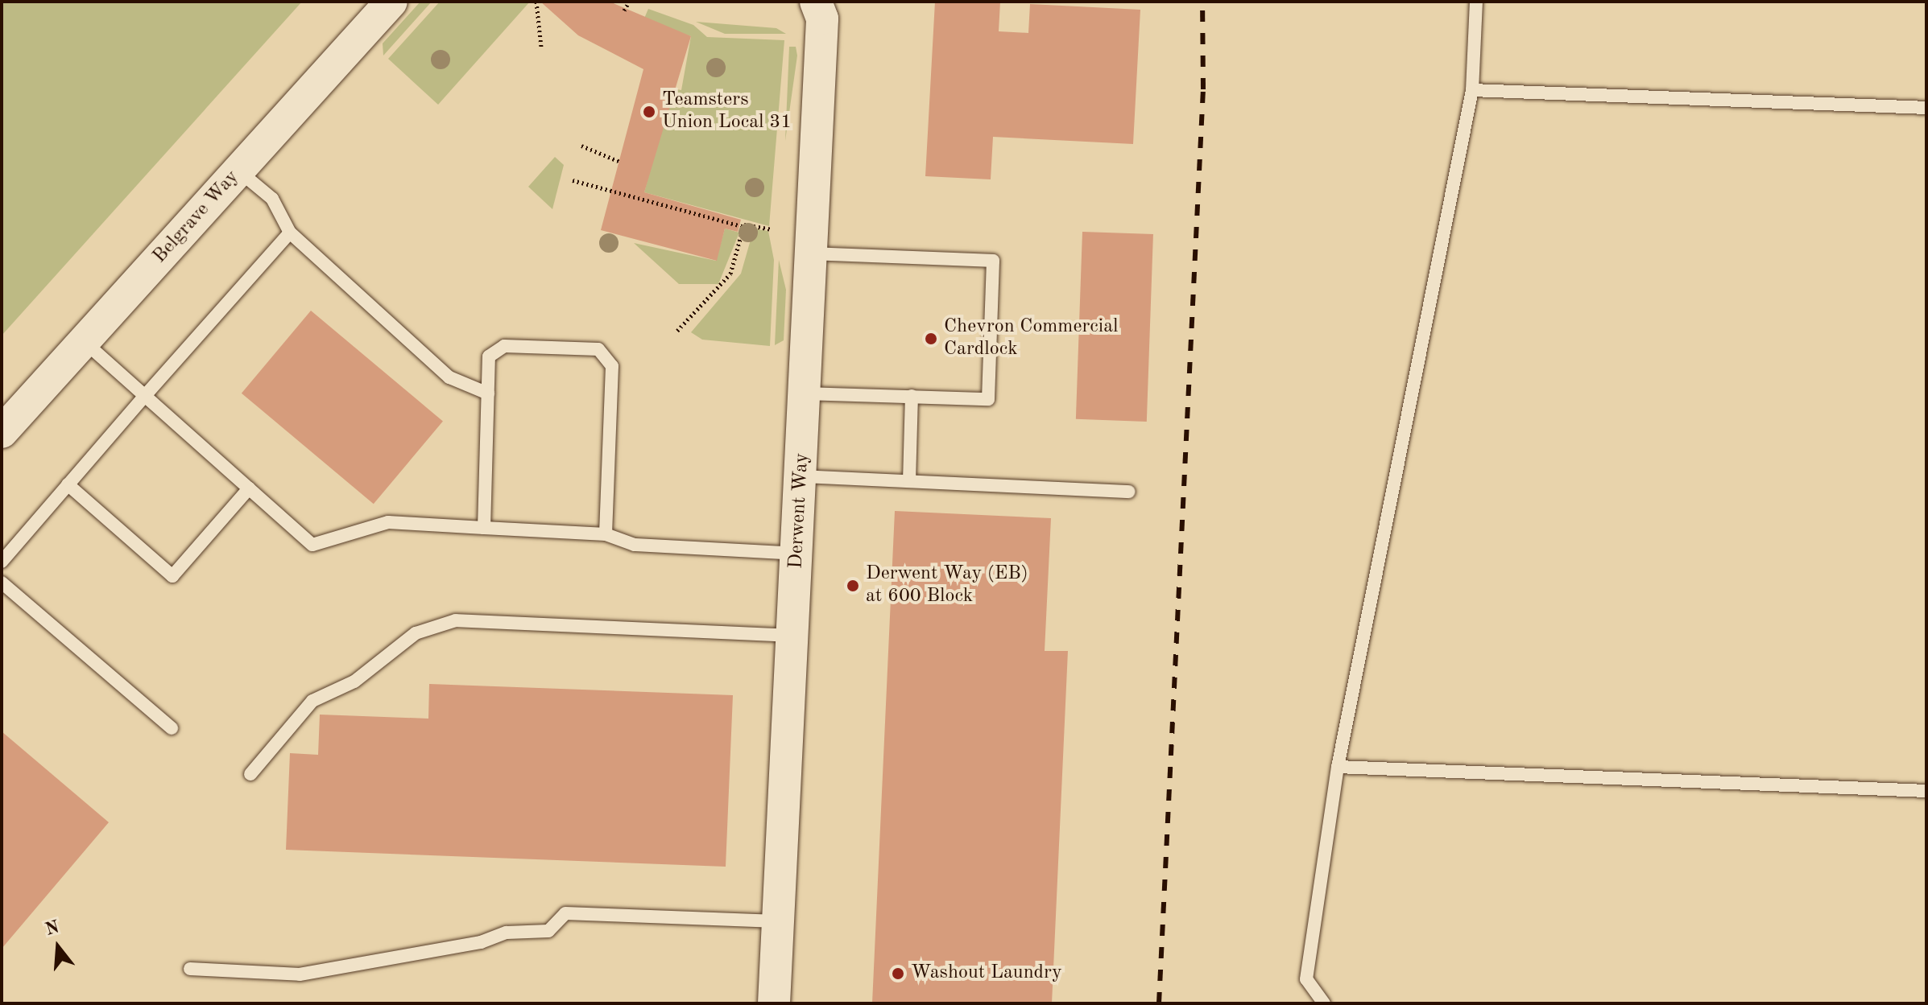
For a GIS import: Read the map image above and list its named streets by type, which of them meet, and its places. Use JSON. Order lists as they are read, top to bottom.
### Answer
{
  "streets": {
    "street": ["Belgrave Way", "Derwent Way"]
  },
  "places": [
    "Teamsters Union Local 31",
    "Chevron Commercial Cardlock",
    "Derwent Way (EB) at 600 Block",
    "Washout Laundry"
  ],
  "north": "top"
}
